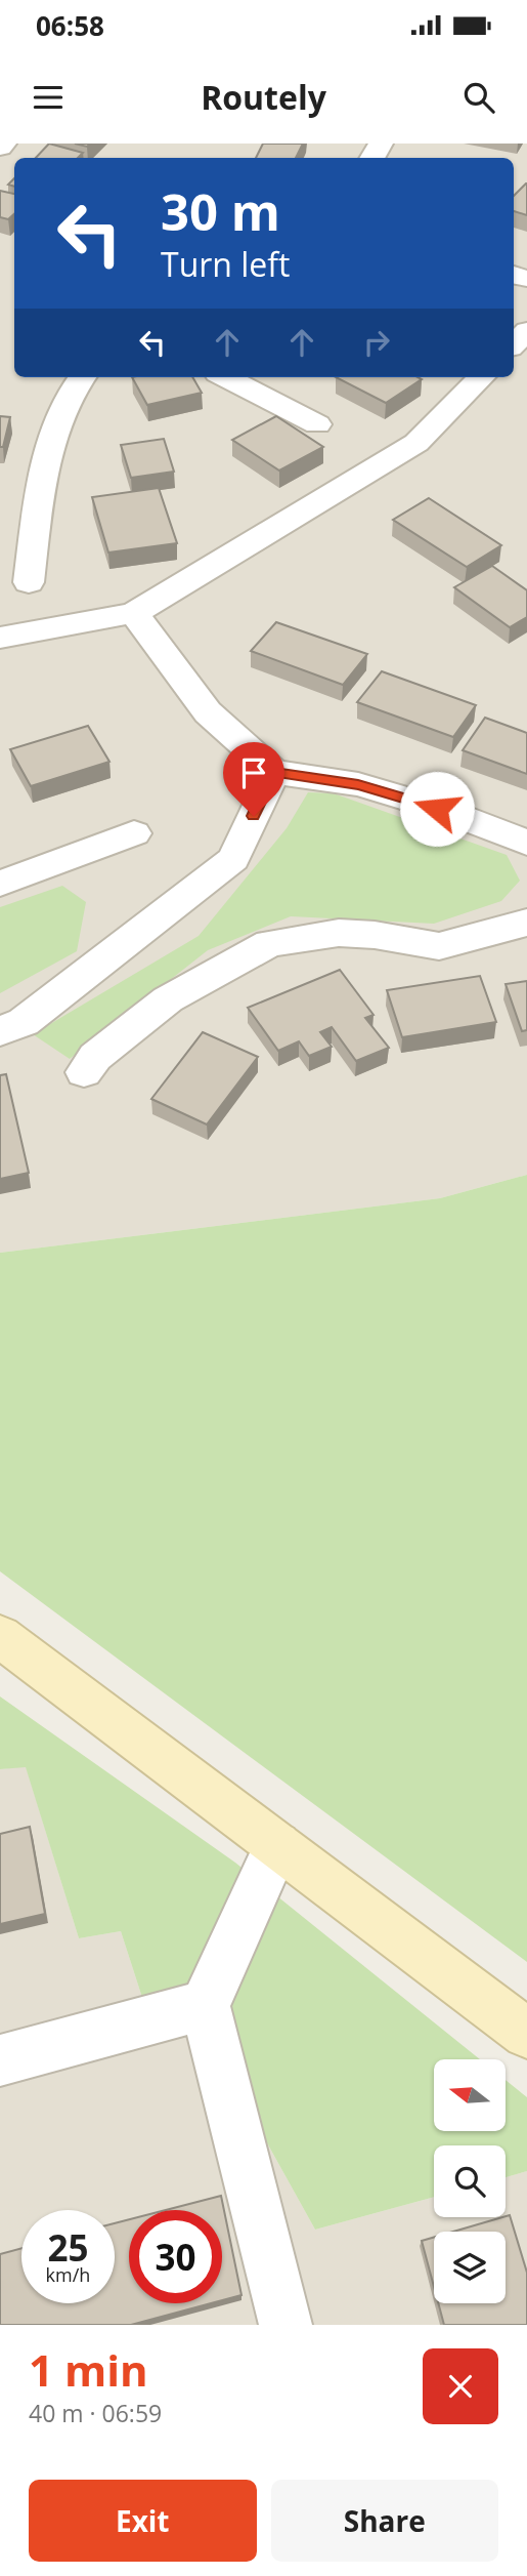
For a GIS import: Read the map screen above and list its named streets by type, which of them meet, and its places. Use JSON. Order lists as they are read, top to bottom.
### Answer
{
  "north": "left",
  "page": {
    "status": "06:58",
    "header": "Routely",
    "turn": ["30 m", "Turn left"],
    "speed": "25 km/h",
    "limit": "30",
    "heading": ["1 min", "40 m · 06:59"],
    "buttons": ["Exit", "Share"]
  }
}
